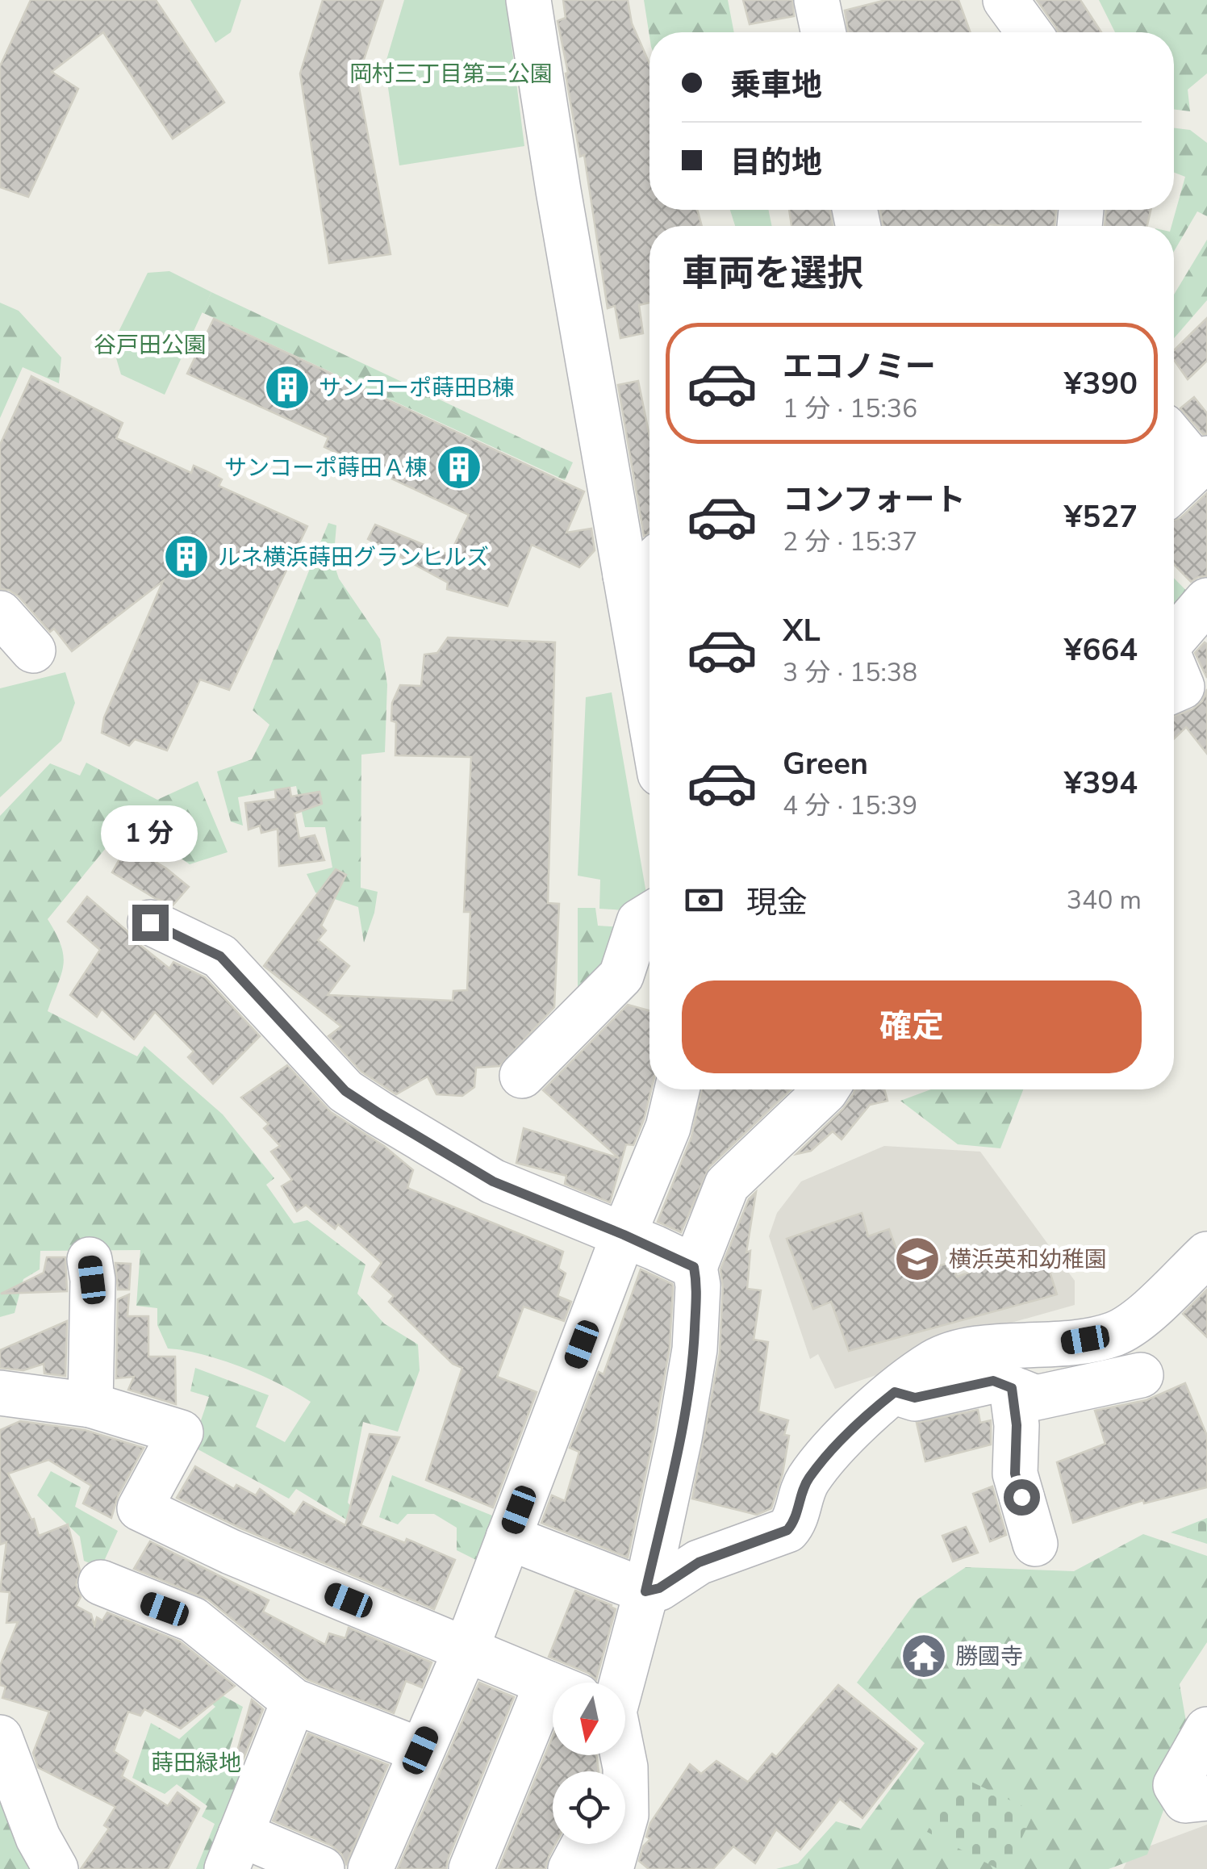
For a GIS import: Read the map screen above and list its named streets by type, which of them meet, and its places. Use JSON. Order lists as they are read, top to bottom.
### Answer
{
  "parks": ["岡村三丁目第二公園", "谷戸田公園", "蒔田緑地"],
  "places": {
    "building": ["サンコーポ蒔田B棟", "サンコーポ蒔田Ａ棟", "ルネ横浜蒔田グランヒルズ"],
    "school or university": ["横浜英和幼稚園"],
    "temple": ["勝國寺"]
  },
  "north": "bottom",
  "page": {
    "banner": ["乗車地", "目的地"],
    "heading": "車両を選択",
    "list": [
      {
        "name": "エコノミー",
        "note": "1 分 · 15:36",
        "value": "¥390"
      },
      {
        "name": "コンフォート",
        "note": "2 分 · 15:37",
        "value": "¥527"
      },
      {
        "name": "XL",
        "note": "3 分 · 15:38",
        "value": "¥664"
      },
      {
        "name": "Green",
        "note": "4 分 · 15:39",
        "value": "¥394"
      }
    ],
    "bubble": "1 分",
    "pay": ["現金", "340 m"],
    "buttons": "確定"
  }
}
